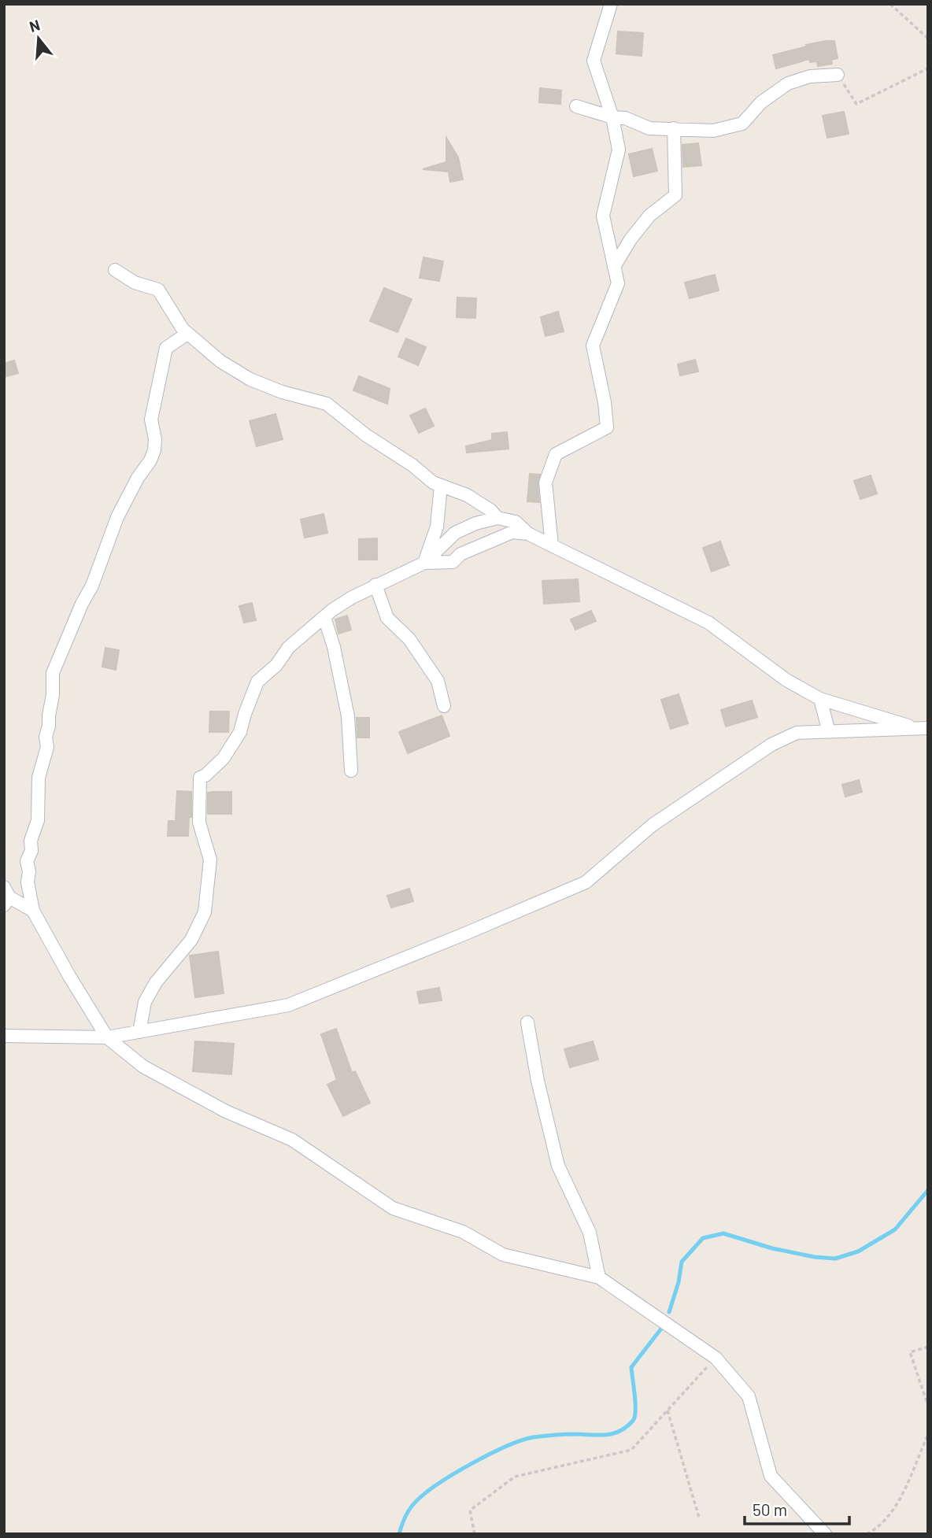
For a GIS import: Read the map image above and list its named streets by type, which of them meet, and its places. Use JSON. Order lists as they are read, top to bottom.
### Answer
{
  "scale_bar": "50 m",
  "north": "top"
}
